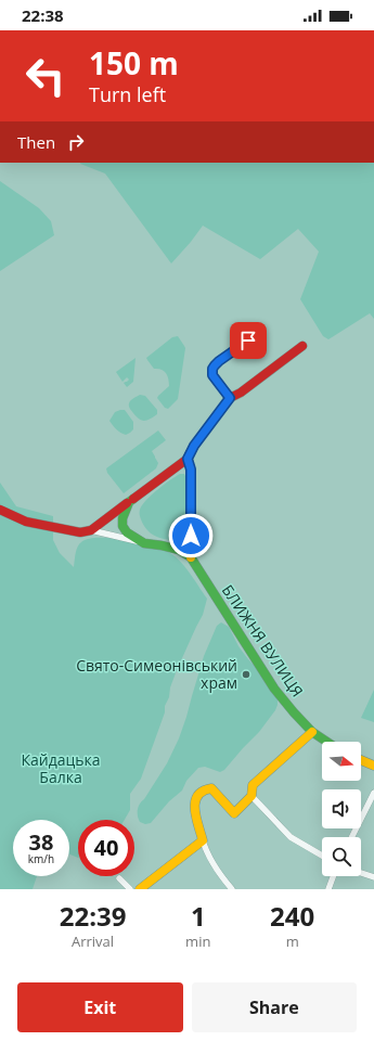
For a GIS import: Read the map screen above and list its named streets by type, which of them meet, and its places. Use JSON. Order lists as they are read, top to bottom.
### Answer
{
  "streets": {
    "street": ["БЛИЖНЯ ВУЛИЦЯ"]
  },
  "parks": ["Кайдацька Балка"],
  "places": ["Свято-Симеонівський храм"],
  "north": "right",
  "page": {
    "status": "22:38",
    "turn": ["150 m", "Turn left"],
    "then": "Then",
    "speed": "38 km/h",
    "limit": "40",
    "eta": [
      "22:39",
      "Arrival",
      "1",
      "min",
      "240",
      "m"
    ],
    "buttons": ["Exit", "Share"]
  }
}
